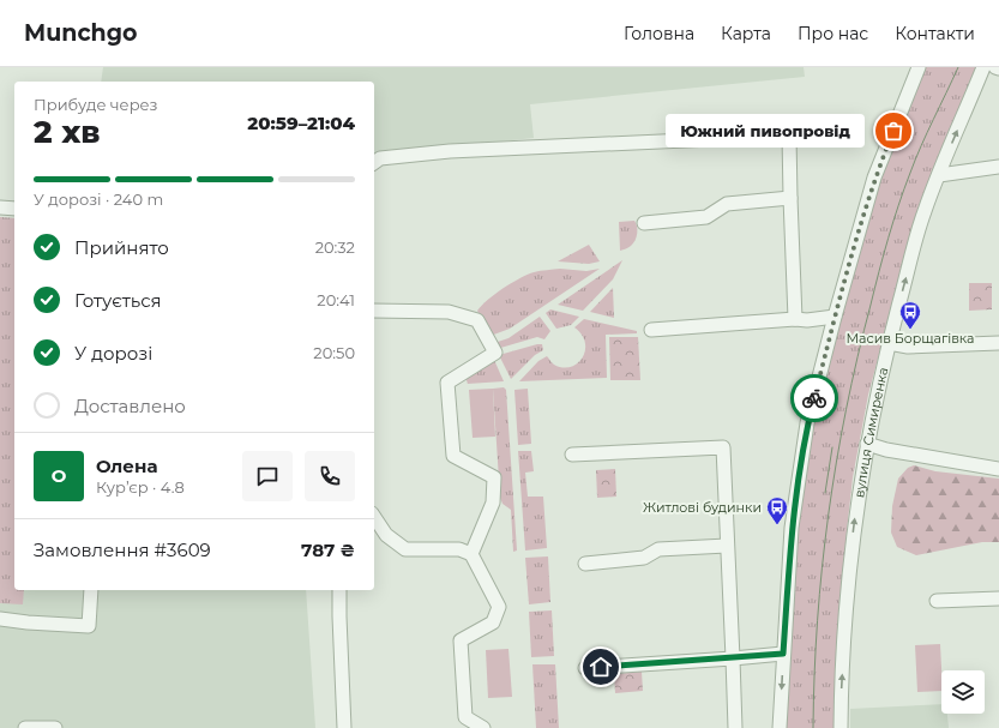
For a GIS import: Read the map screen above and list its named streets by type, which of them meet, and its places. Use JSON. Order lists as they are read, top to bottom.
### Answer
{
  "streets": {
    "street": ["вулиця Симиренка"]
  },
  "places": {
    "other": ["Южний пивопровід"],
    "bus stop": ["Масив Борщагівка", "Житлові будинки"]
  },
  "page": {
    "header": "Munchgo",
    "nav": [
      "Головна",
      "Карта",
      "Про нас",
      "Контакти"
    ],
    "heading": ["2 хв", "Прибуде через", "20:59–21:04"],
    "panel": [
      "Олена",
      "Кур’єр · 4.8",
      "Замовлення #3609",
      "787 ₴"
    ],
    "bubble": "Южний пивопровід",
    "bar": "У дорозі · 240 m",
    "list": [
      ["Прийнято", "20:32"],
      ["Готується", "20:41"],
      ["У дорозі", "20:50"],
      "Доставлено"
    ],
    "round": "О"
  }
}
